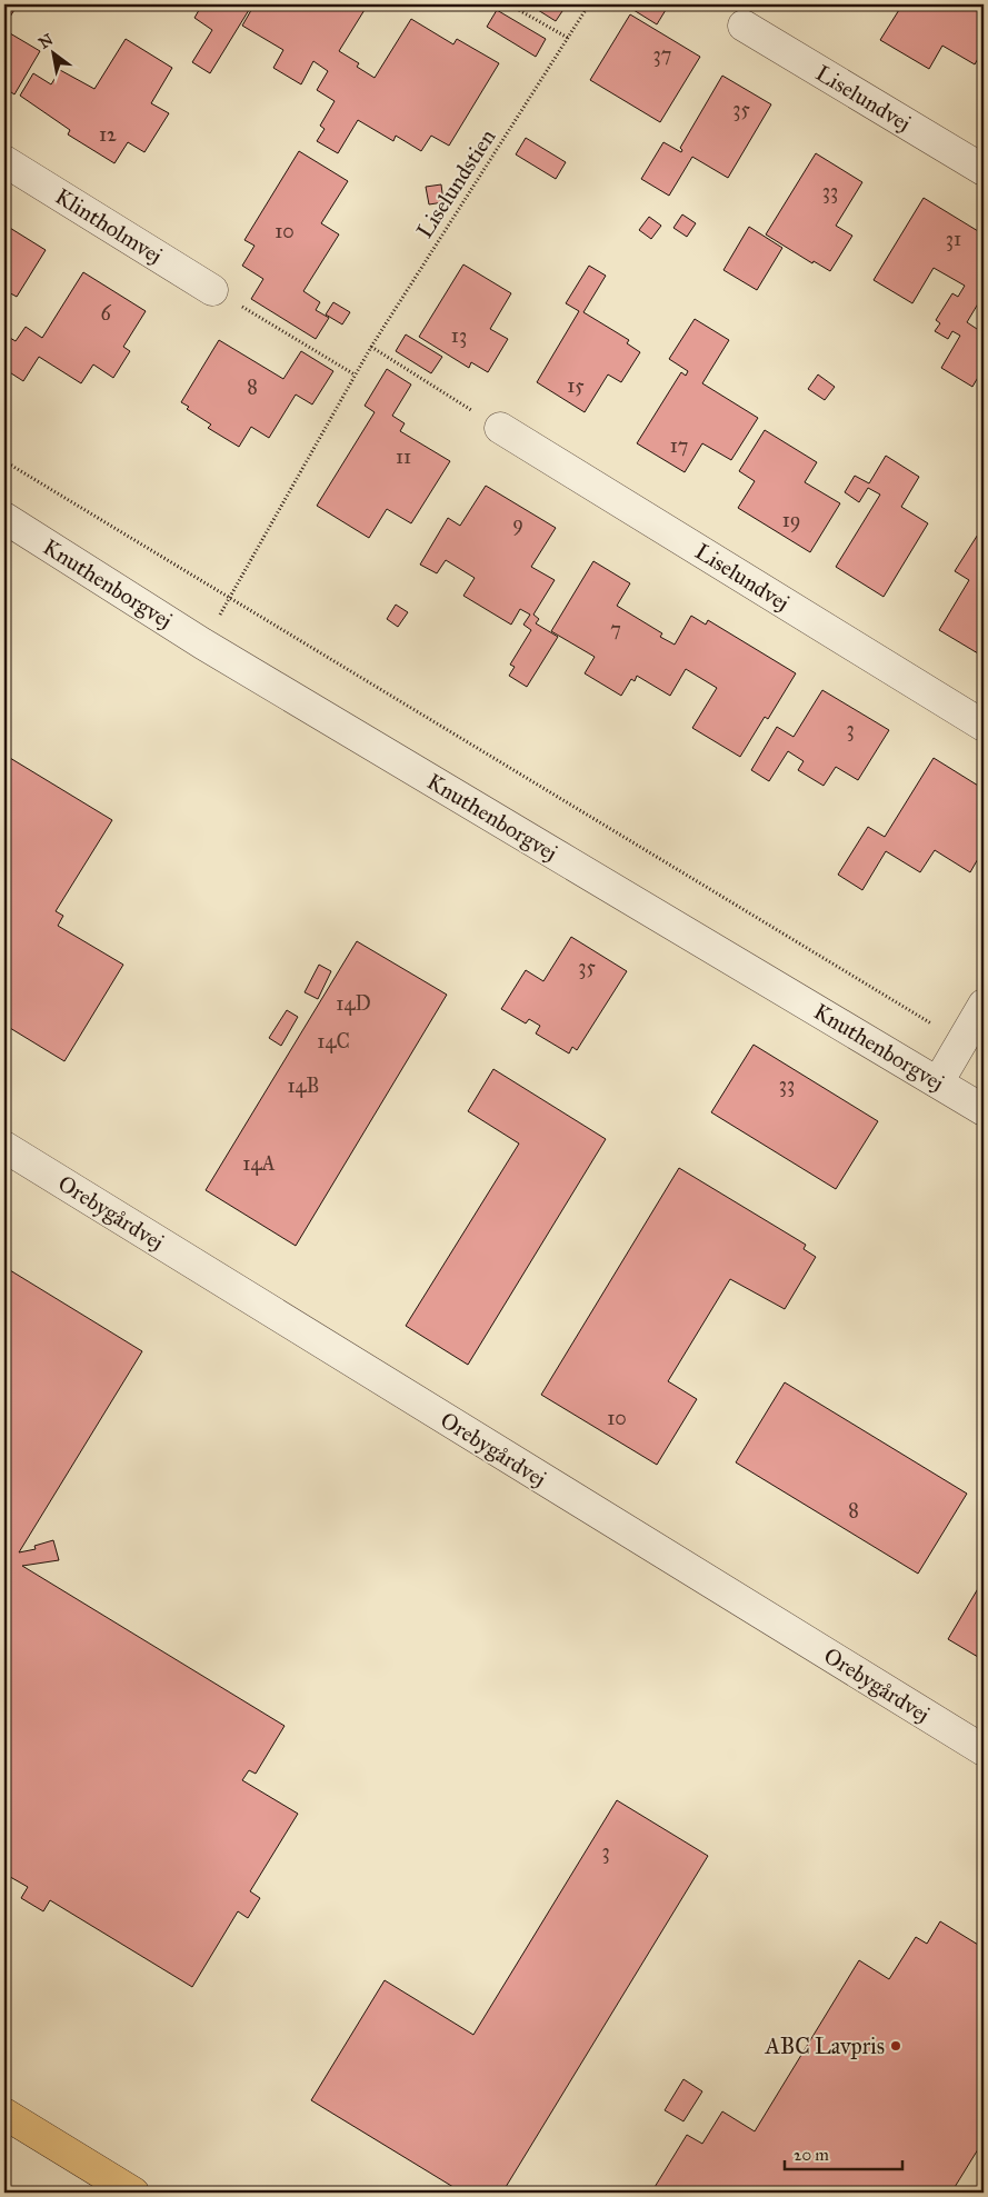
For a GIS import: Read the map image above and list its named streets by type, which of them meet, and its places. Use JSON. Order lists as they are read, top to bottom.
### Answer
{
  "streets": {
    "street": [
      "Liselundvej",
      "Klintholmvej",
      "Knuthenborgvej",
      "Orebygårdvej"
    ],
    "path": ["Liselundstien"]
  },
  "crossings": [
    ["Liselundstien", "Knuthenborgvej"]
  ],
  "places": ["ABC Lavpris"],
  "house_numbers": [
    "37",
    "35",
    "12",
    "33",
    "10",
    "31",
    "6",
    "13",
    "15",
    "8",
    "17",
    "11",
    "19",
    "9",
    "7",
    "3",
    "35",
    "14D",
    "14C",
    "33",
    "14B",
    "14A",
    "10",
    "8",
    "3"
  ],
  "scale_bar": "20 m",
  "north": "top left"
}
